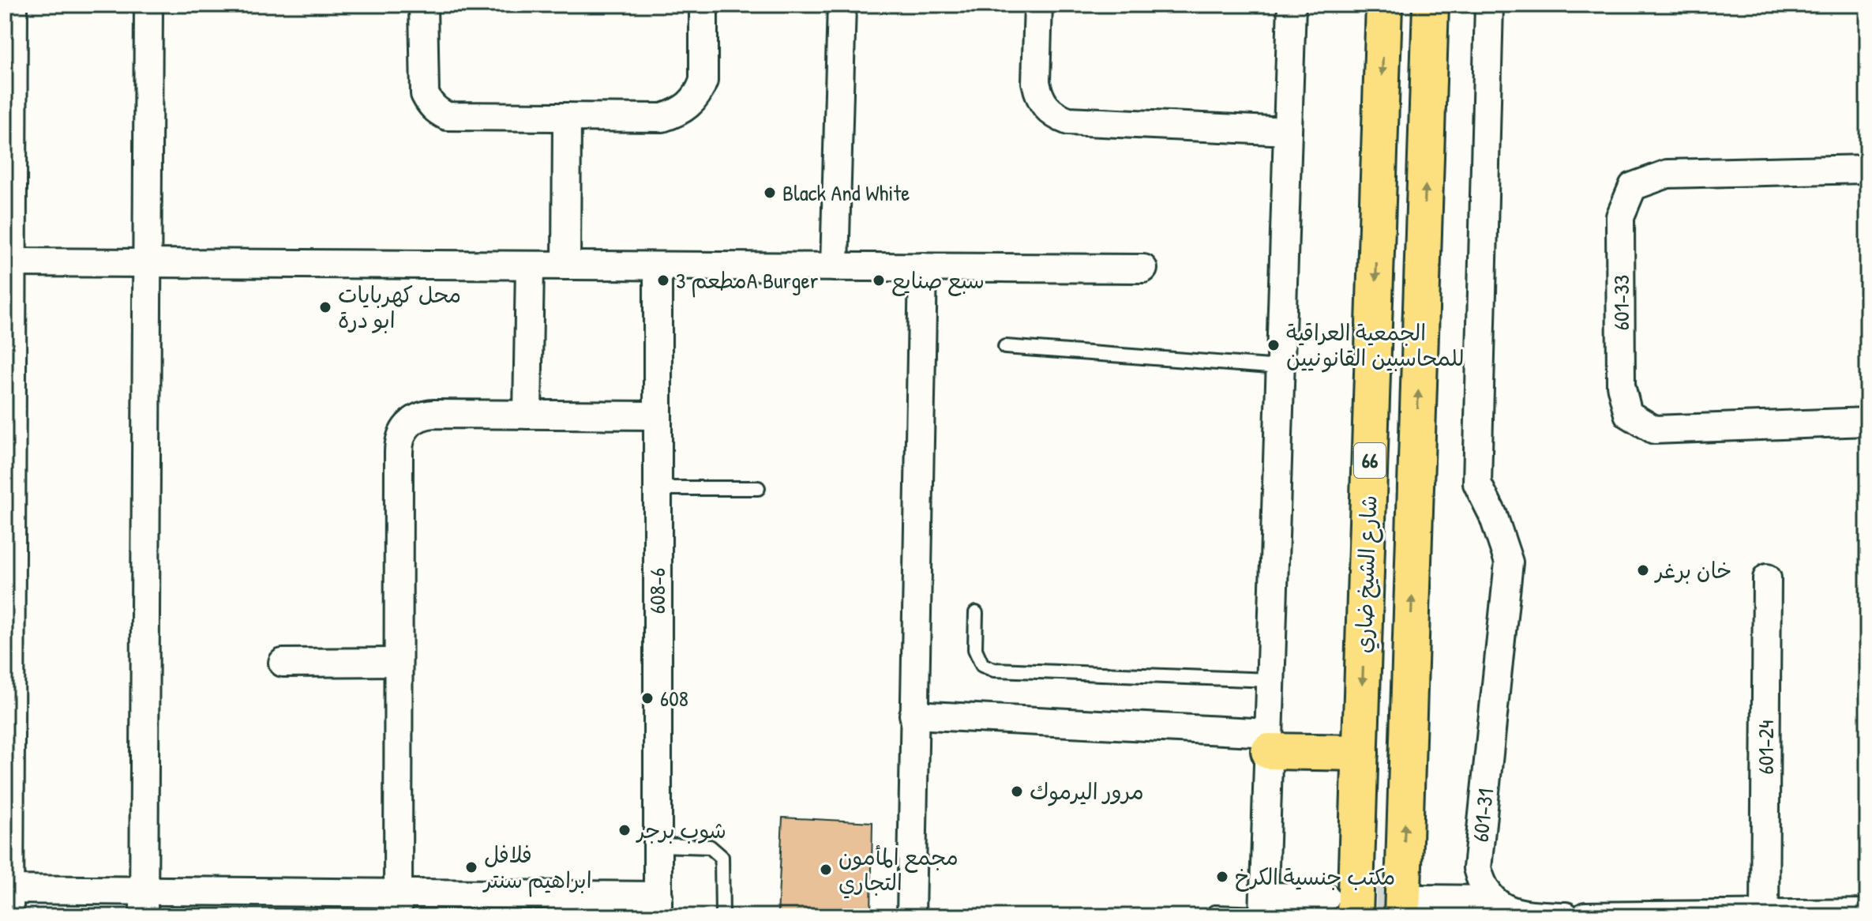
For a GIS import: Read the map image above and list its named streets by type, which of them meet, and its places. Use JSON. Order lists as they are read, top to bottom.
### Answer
{
  "streets": {
    "main road": ["66", "شارع الشيخ ضاري"],
    "street": [
      "601-33",
      "608-6",
      "601-24",
      "601-31"
    ]
  },
  "places": [
    "Black And White",
    "مطعم 3A Burger",
    "سبع صنايع",
    "محل كهربايات ابو درة",
    "الجمعية العراقية للمحاسبين القانونيين",
    "خان برغر",
    "608",
    "مرور اليرموك",
    "شوب برجر",
    "فلافل ابراهيم سنتر",
    "مجمع المأمون التجاري",
    "مكتب جنسية الكرخ"
  ]
}
